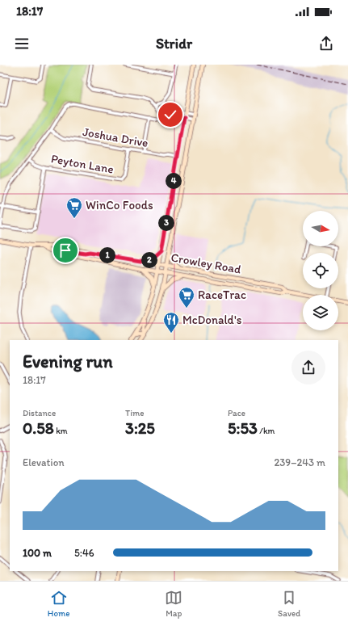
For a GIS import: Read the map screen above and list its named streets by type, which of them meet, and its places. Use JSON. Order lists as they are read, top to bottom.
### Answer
{
  "streets": {
    "main road": ["Crowley Road"],
    "street": ["Joshua Drive", "Peyton Lane"]
  },
  "crossings": [
    ["Joshua Drive", "Peyton Lane"]
  ],
  "places": {
    "supermarket": ["WinCo Foods", "RaceTrac"],
    "restaurant": ["McDonald's"]
  },
  "north": "right",
  "page": {
    "status": "18:17",
    "header": "Stridr",
    "pins": [
      "4",
      "3",
      "1",
      "2"
    ],
    "heading": ["Evening run", "18:17"],
    "stats": [
      ["Distance", "0.58 km"],
      ["Time", "3:25"],
      ["Pace", "5:53 /km"]
    ],
    "chart": ["Elevation", "239–243 m"],
    "list": [
      {
        "name": "100 m",
        "note": "5:46"
      }
    ],
    "tabs": ["Home", "Map", "Saved"]
  }
}
